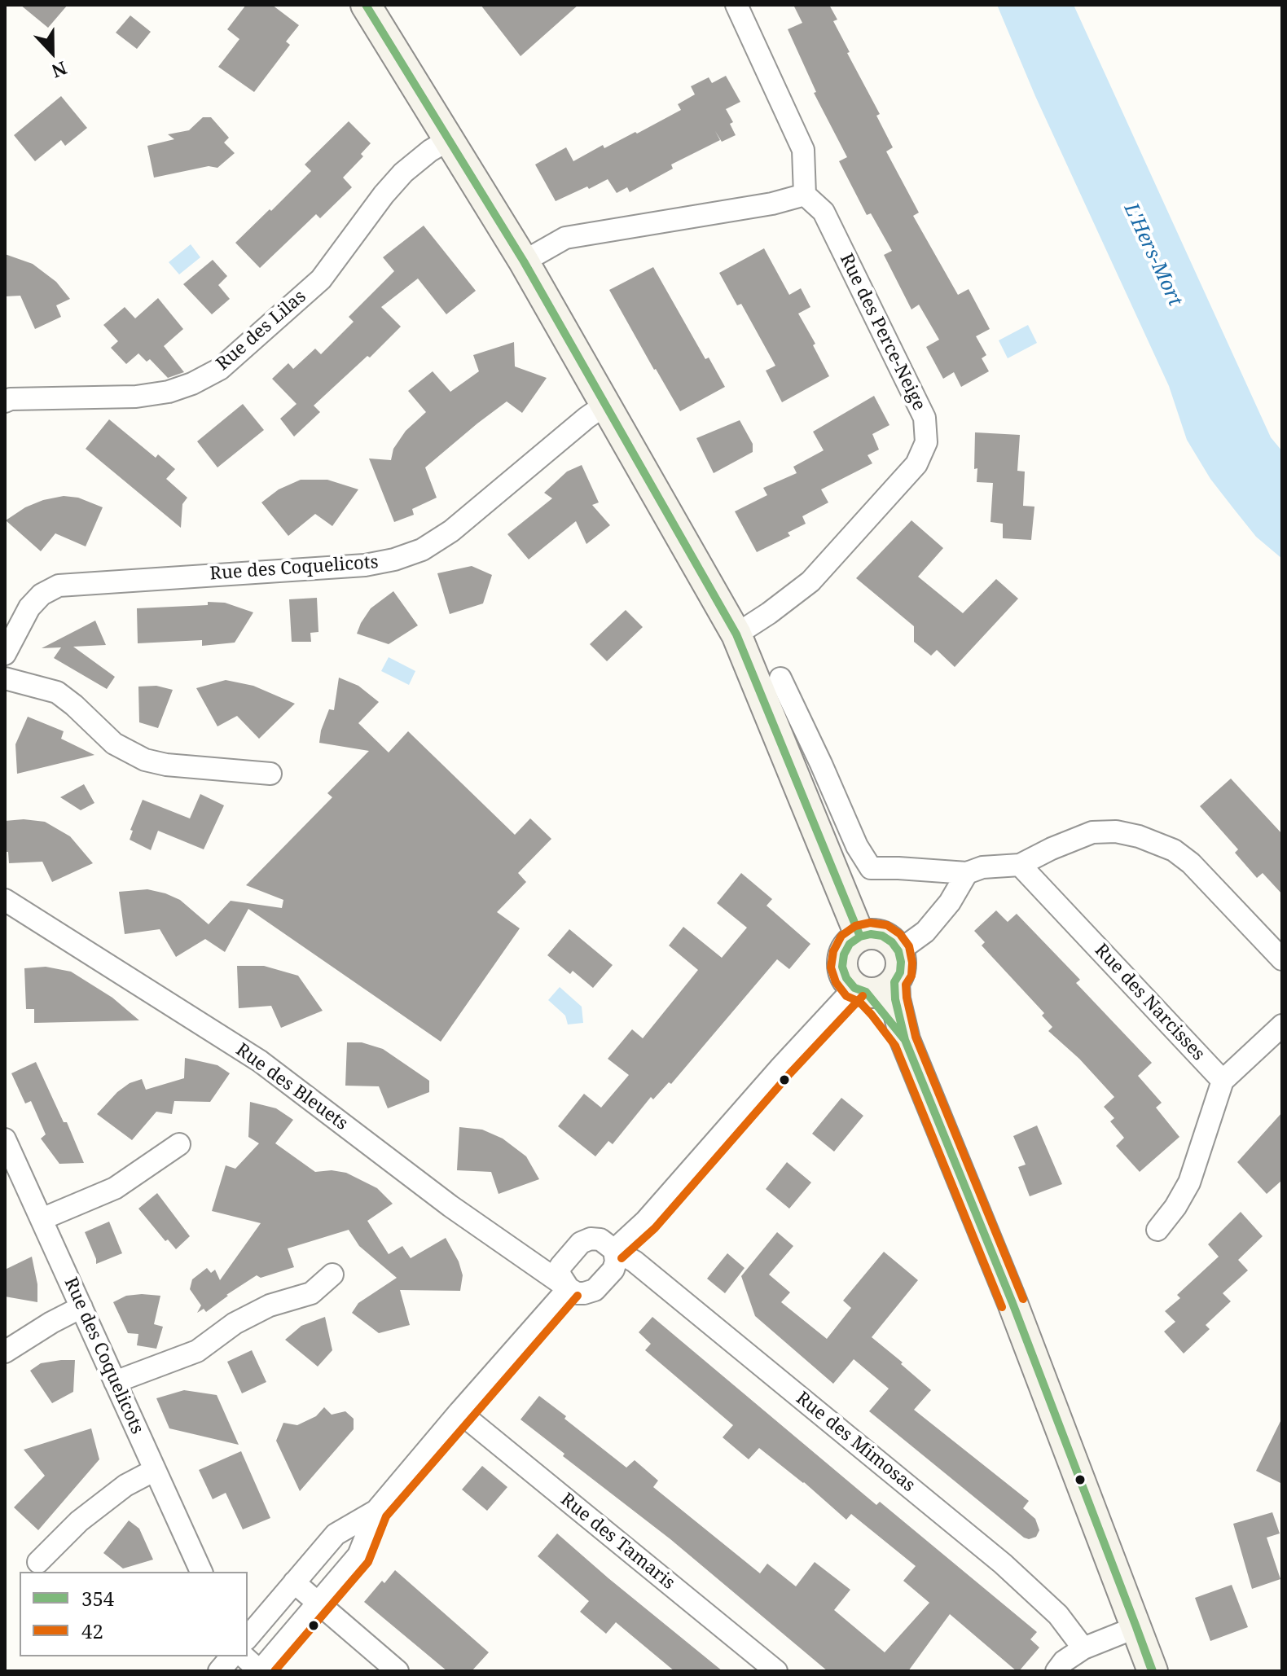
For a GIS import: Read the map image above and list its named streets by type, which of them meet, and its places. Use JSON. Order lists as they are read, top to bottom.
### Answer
{
  "streets": {
    "street": [
      "Rue des Lilas",
      "Rue des Perce-Neige",
      "Rue des Coquelicots",
      "Rue des Narcisses",
      "Rue des Bleuets",
      "Rue des Mimosas",
      "Rue des Tamaris"
    ]
  },
  "crossings": [
    ["Rue des Bleuets", "Rue des Mimosas"]
  ],
  "water": ["L'Hers-Mort"],
  "lines": ["transit line 354", "transit line 42"],
  "legend": ["354", "42"],
  "north": "bottom"
}
